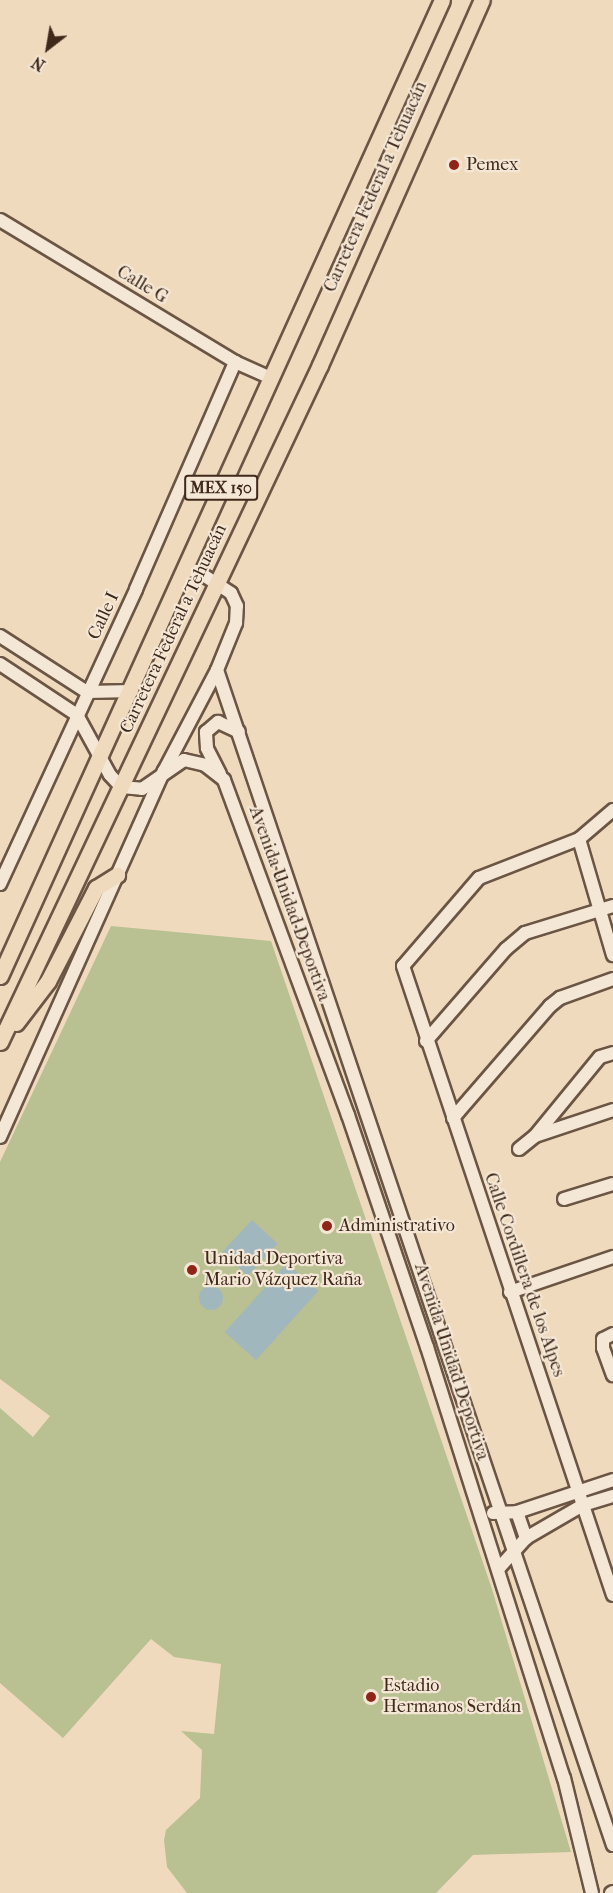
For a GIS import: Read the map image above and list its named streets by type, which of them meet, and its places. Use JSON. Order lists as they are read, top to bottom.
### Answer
{
  "streets": {
    "main road": ["Carretera Federal a Tehuacán", "MEX 150"],
    "street": [
      "Calle G",
      "Calle I",
      "Avenida Unidad Deportiva",
      "Calle Cordillera de los Alpes"
    ]
  },
  "crossings": [
    ["Carretera Federal a Tehuacán", "Calle G"],
    ["Calle G", "Calle I"]
  ],
  "places": [
    "Pemex",
    "Administrativo",
    "Unidad Deportiva Mario Vázquez Raña",
    "Estadio Hermanos Serdán"
  ],
  "north": "bottom left"
}
